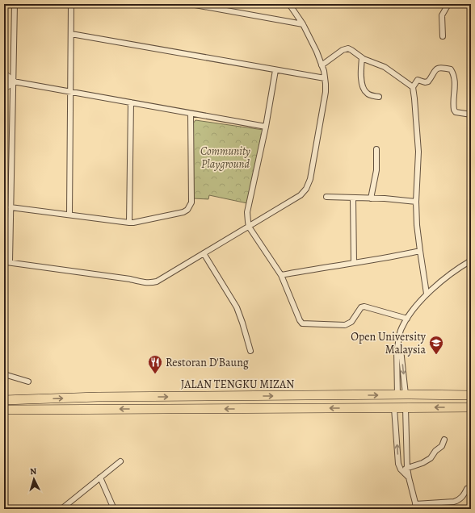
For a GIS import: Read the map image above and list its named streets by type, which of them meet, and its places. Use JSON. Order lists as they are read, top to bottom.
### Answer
{
  "streets": {
    "highway": ["JALAN TENGKU MIZAN"]
  },
  "parks": ["Community Playground"],
  "places": {
    "school or university": ["Open University Malaysia"],
    "restaurant": ["Restoran D'Baung"]
  },
  "north": "top"
}
